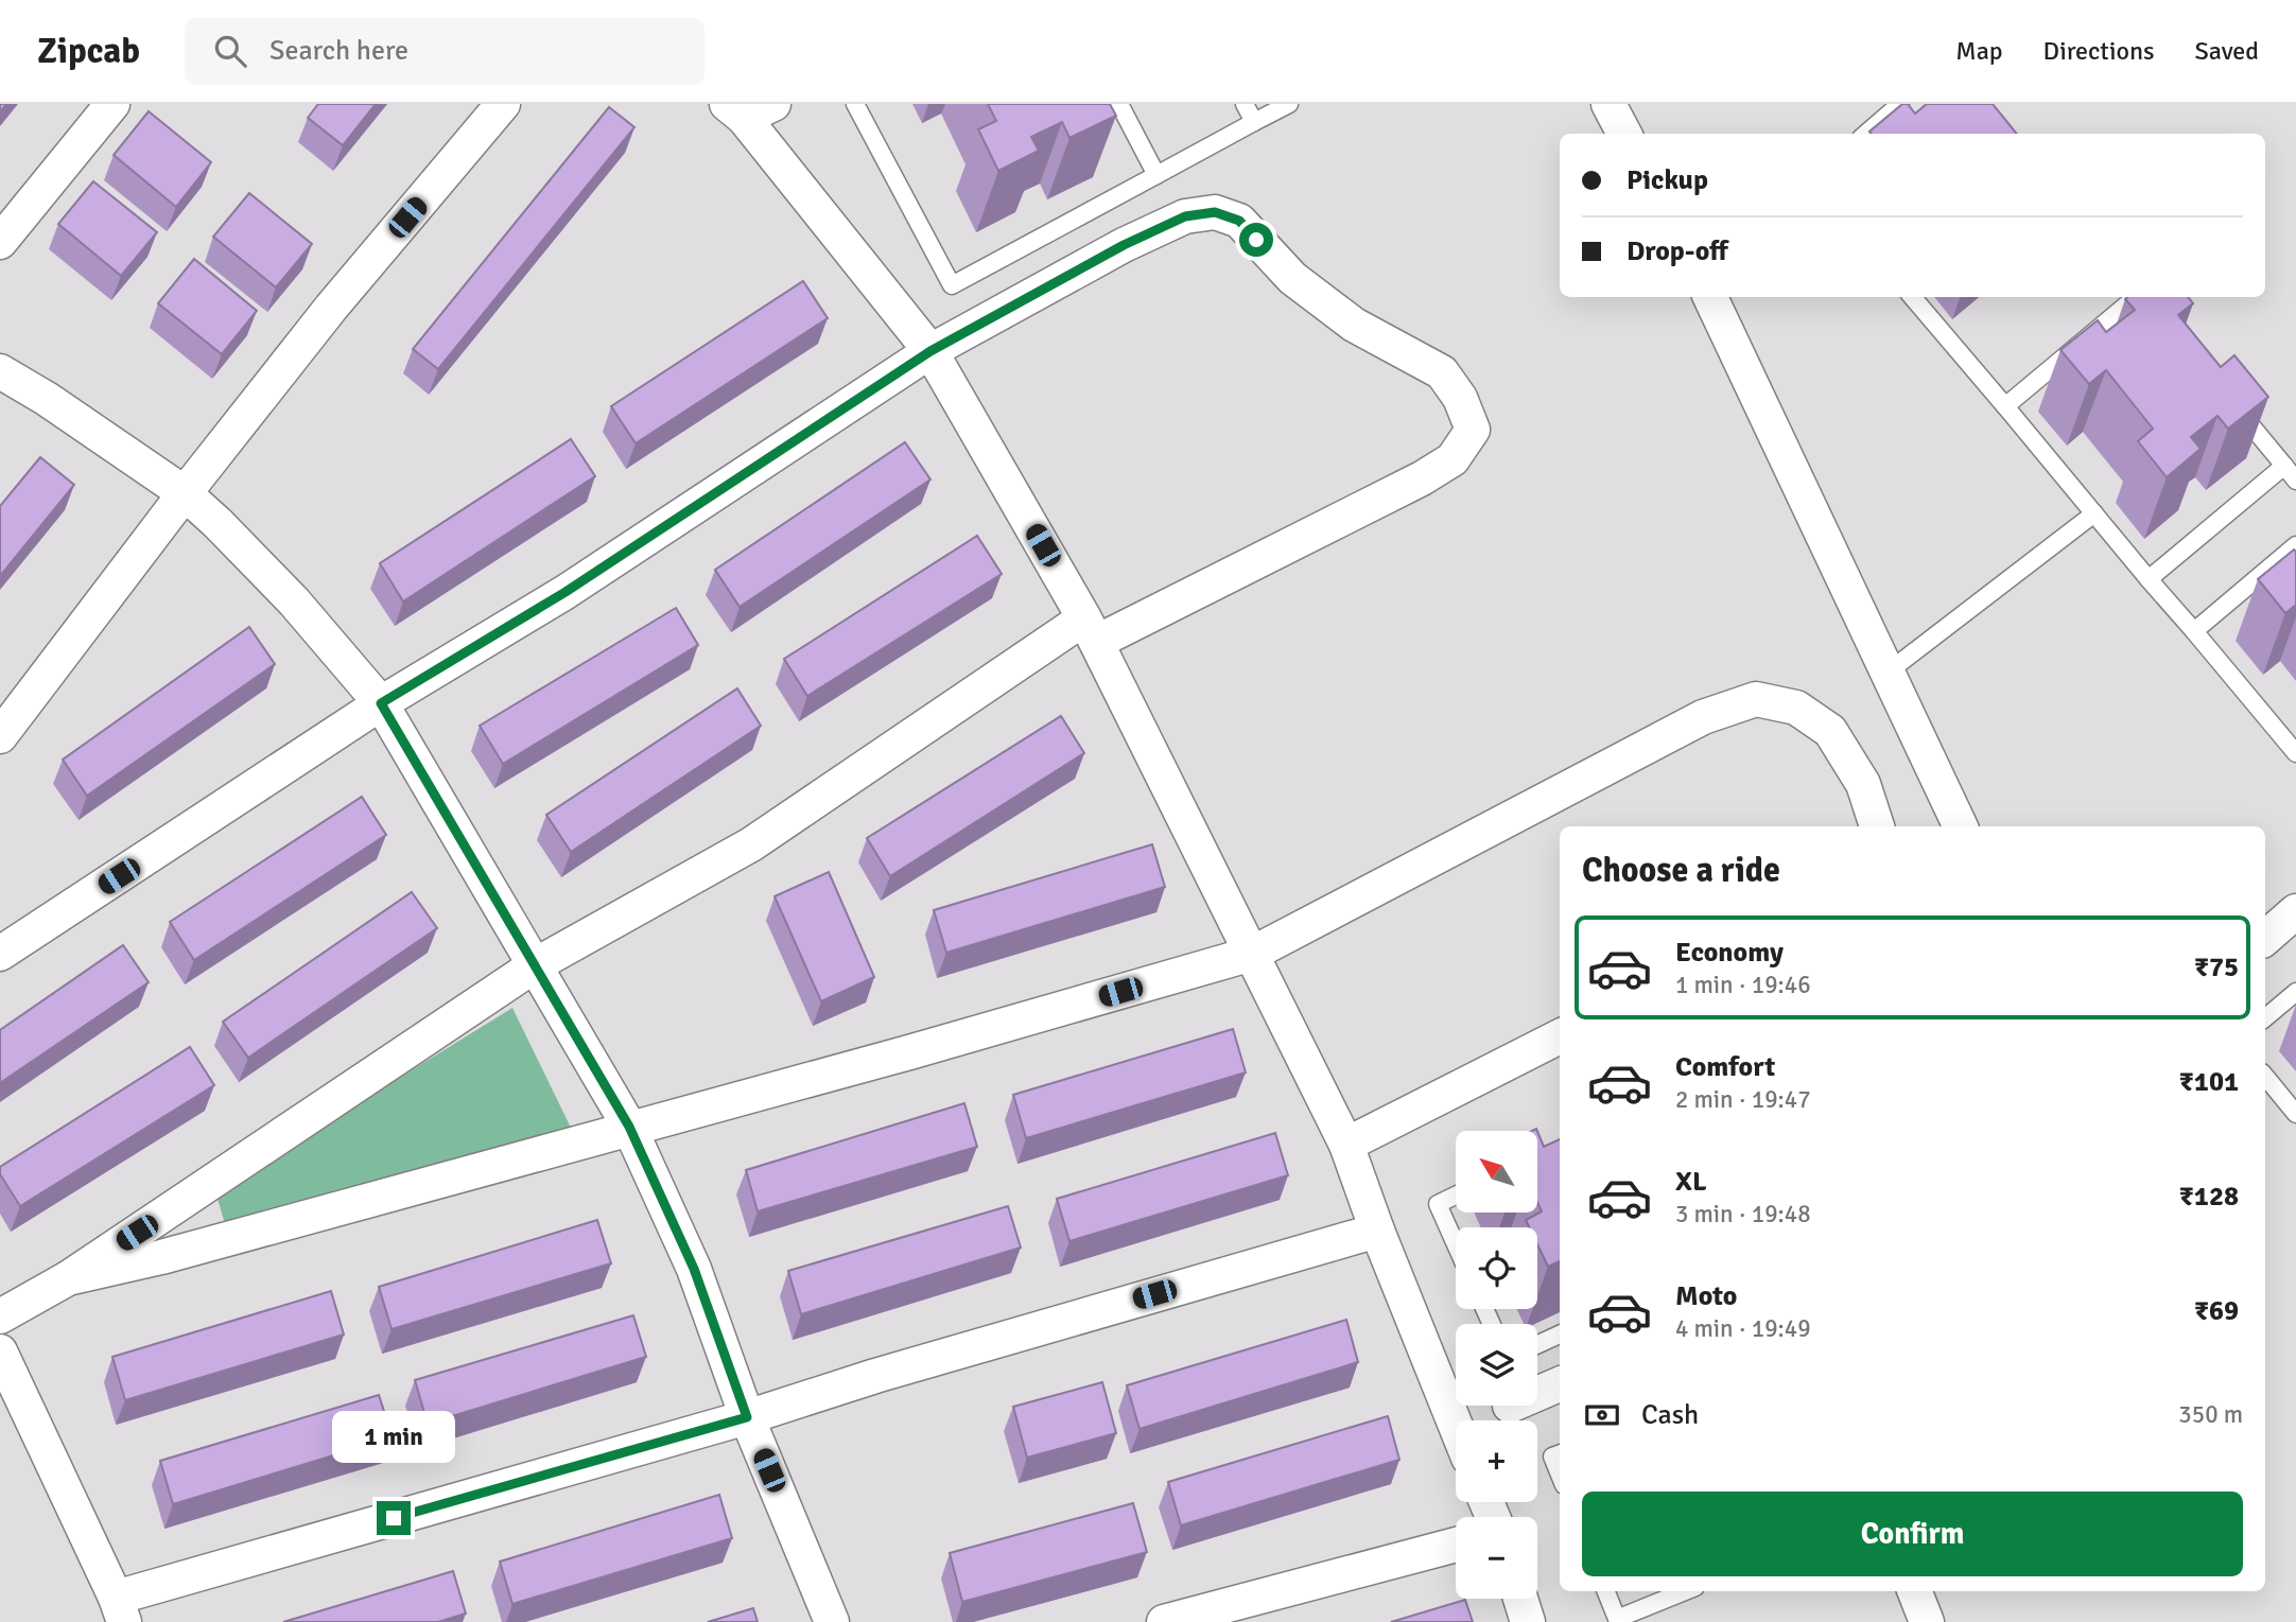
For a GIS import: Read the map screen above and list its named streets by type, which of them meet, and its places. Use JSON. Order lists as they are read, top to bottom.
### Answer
{
  "north": "top left",
  "page": {
    "header": "Zipcab",
    "search": "Search here",
    "nav": ["Map", "Directions", "Saved"],
    "banner": ["Pickup", "Drop-off"],
    "heading": "Choose a ride",
    "list": [
      {
        "name": "Economy",
        "note": "1 min · 19:46",
        "value": "₹75"
      },
      {
        "name": "Comfort",
        "note": "2 min · 19:47",
        "value": "₹101"
      },
      {
        "name": "XL",
        "note": "3 min · 19:48",
        "value": "₹128"
      },
      {
        "name": "Moto",
        "note": "4 min · 19:49",
        "value": "₹69"
      }
    ],
    "map_buttons": ["+", "−"],
    "pay": ["Cash", "350 m"],
    "bubble": "1 min",
    "buttons": "Confirm"
  }
}
